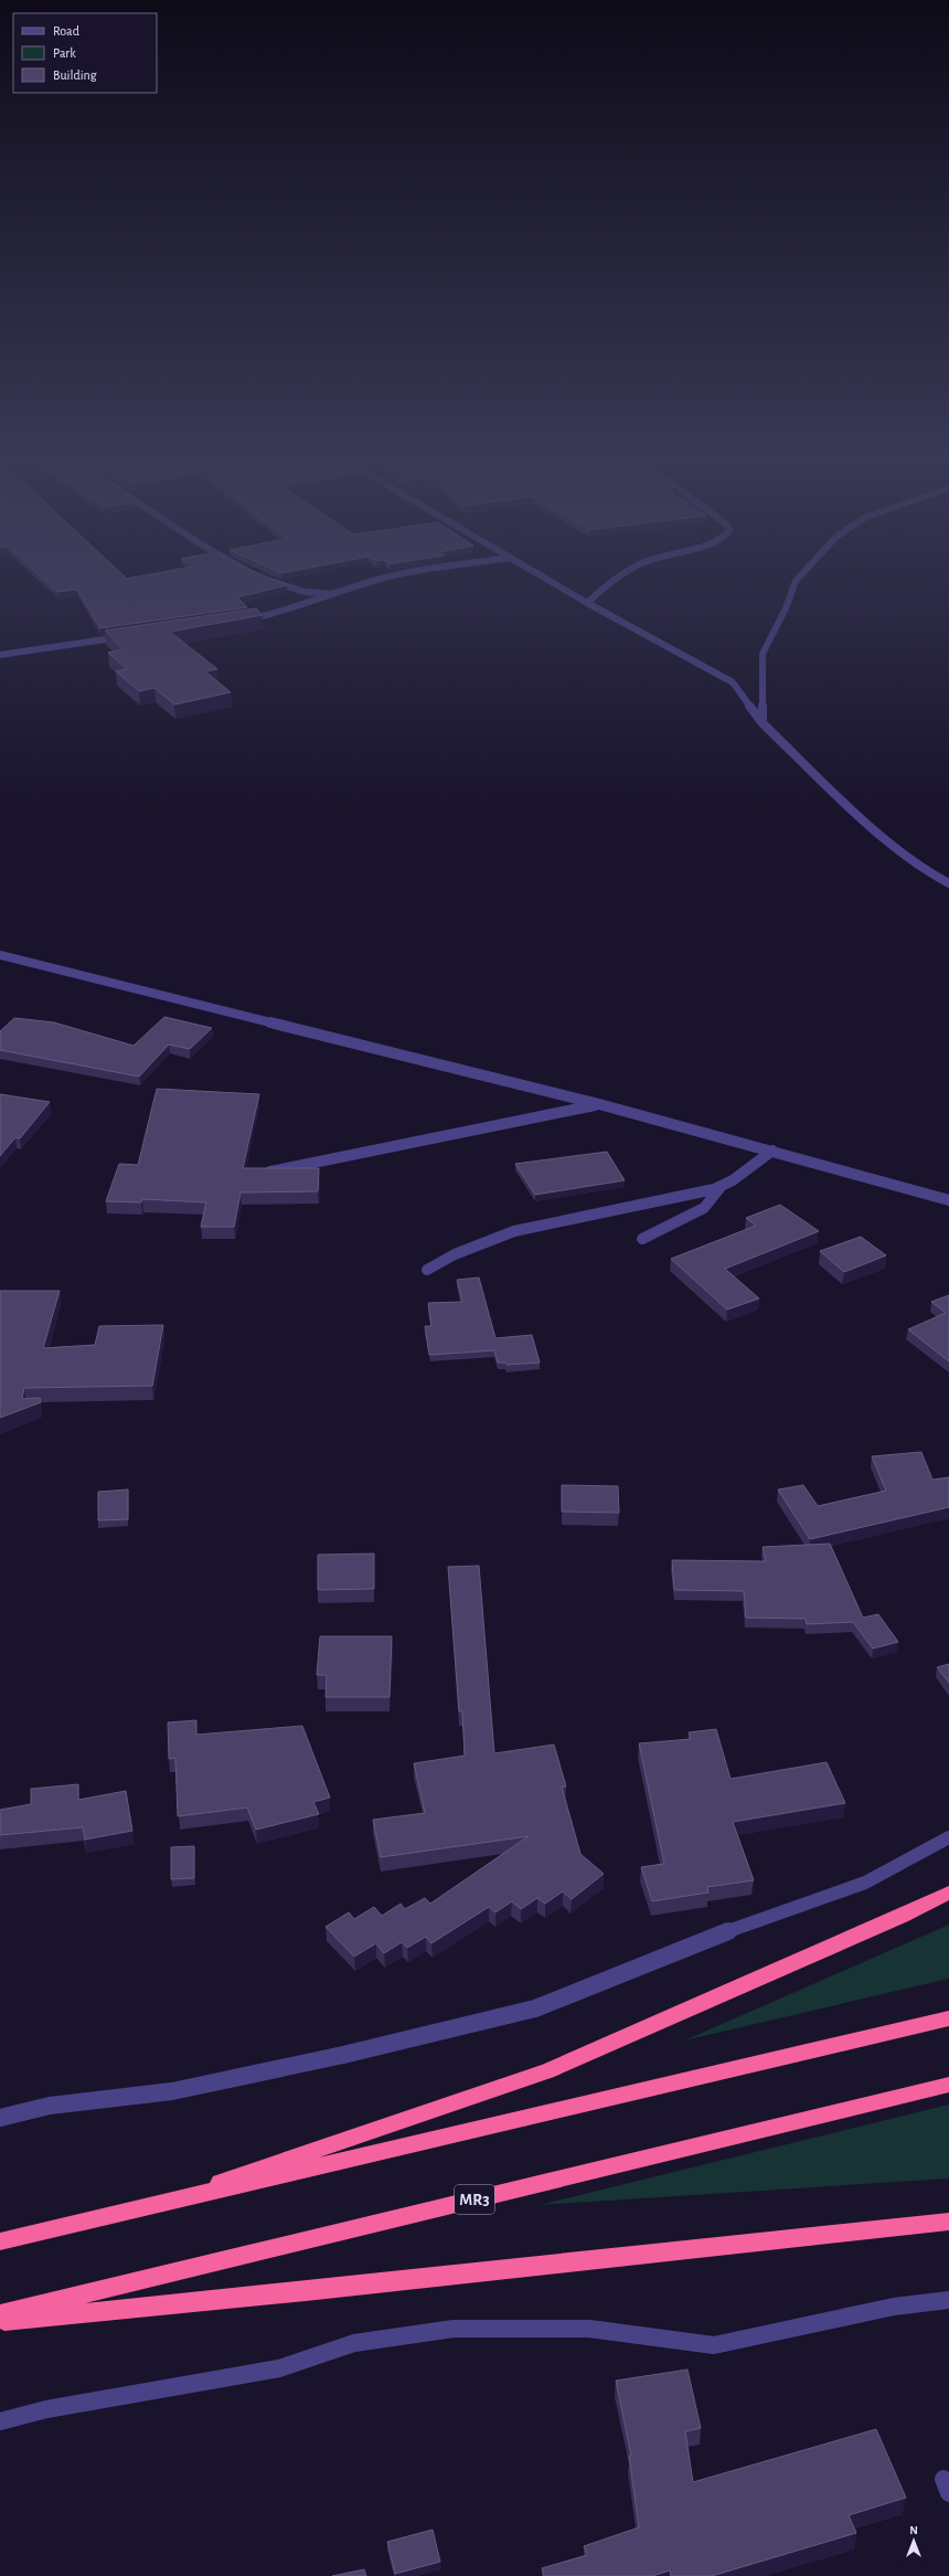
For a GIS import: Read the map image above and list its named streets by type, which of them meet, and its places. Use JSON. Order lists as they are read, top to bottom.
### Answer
{
  "streets": {
    "highway": ["MR3"]
  },
  "legend": ["Road", "Park", "Building"],
  "north": "top"
}
